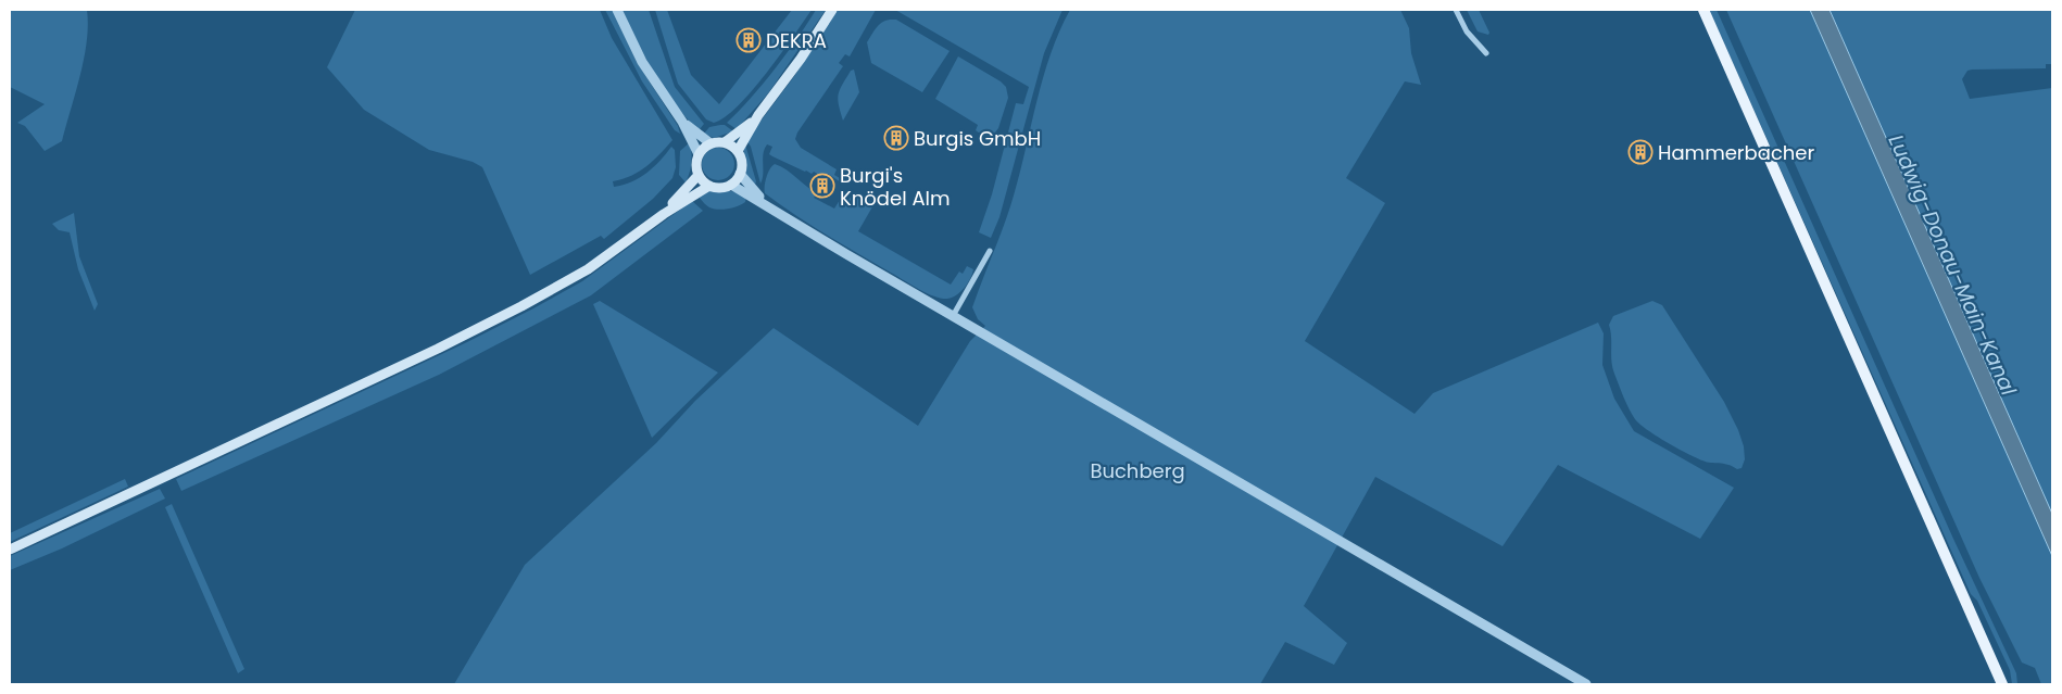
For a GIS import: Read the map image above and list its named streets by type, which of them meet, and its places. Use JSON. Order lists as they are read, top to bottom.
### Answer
{
  "water": ["Ludwig-Donau-Main-Kanal"],
  "parks": ["Buchberg"],
  "places": {
    "building": [
      "DEKRA",
      "Burgis GmbH",
      "Hammerbacher",
      "Burgi's Knödel Alm"
    ]
  }
}
